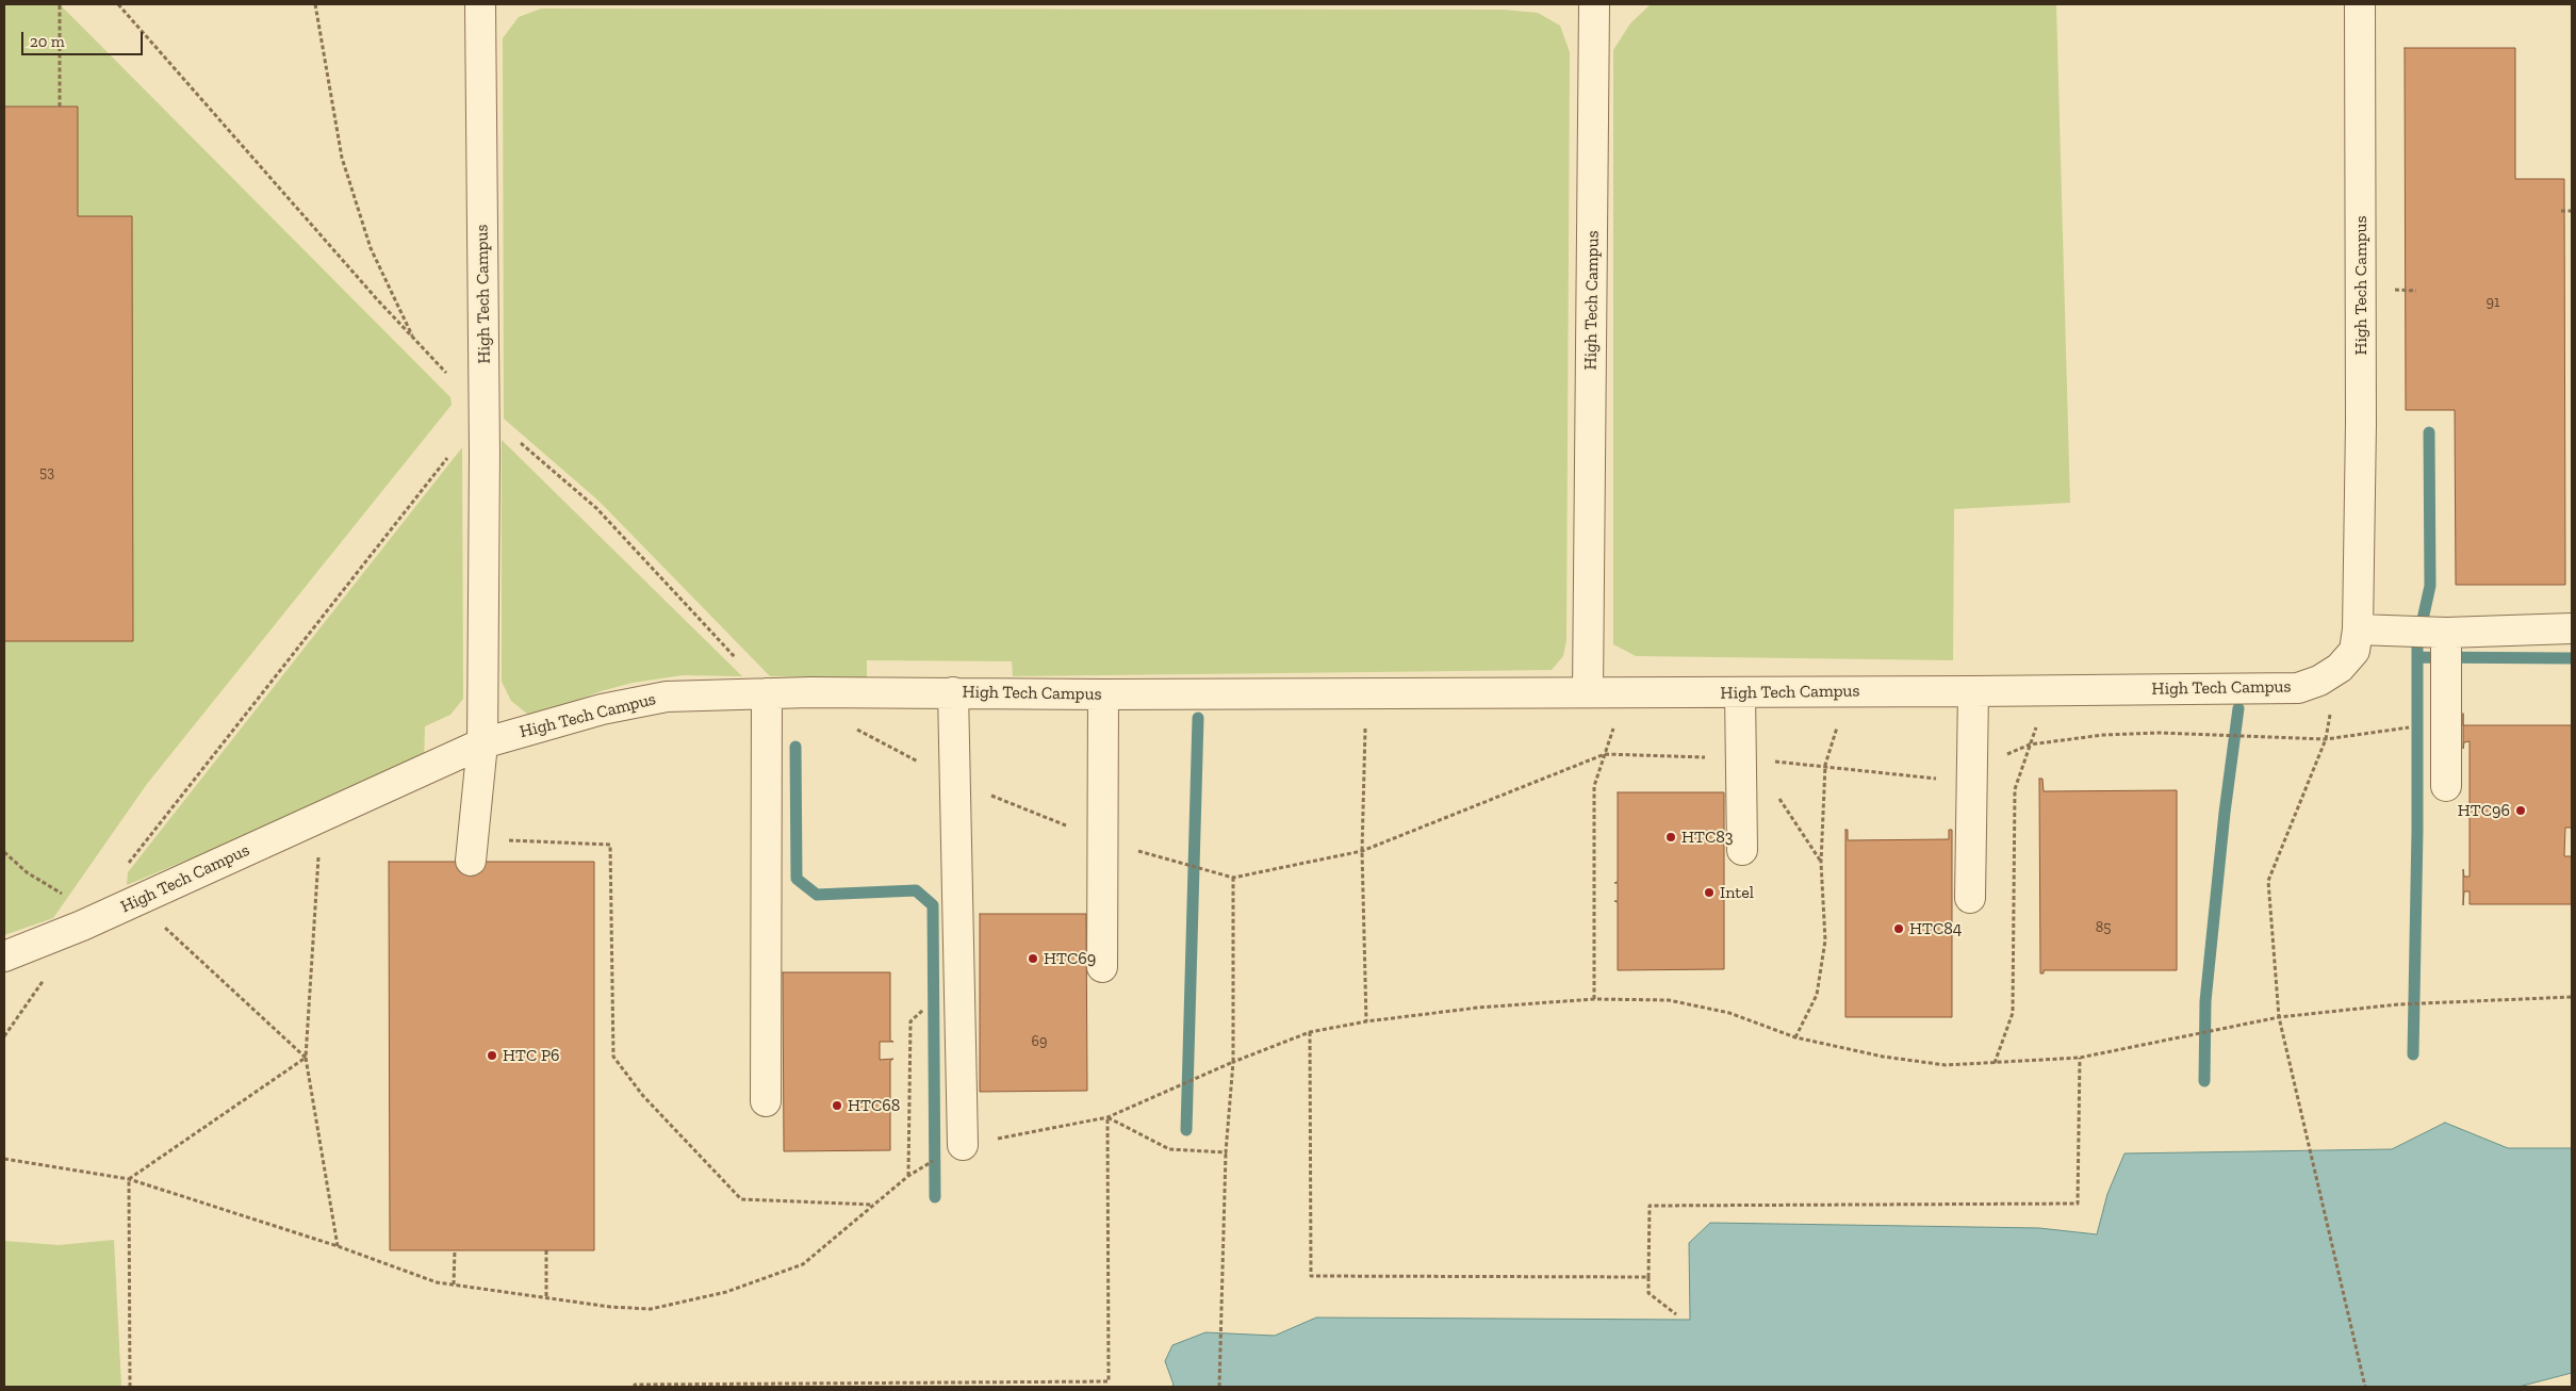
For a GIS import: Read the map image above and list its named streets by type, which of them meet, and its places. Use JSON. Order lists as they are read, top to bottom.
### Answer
{
  "streets": {
    "street": ["High Tech Campus"]
  },
  "places": [
    "HTC96",
    "HTC83",
    "Intel",
    "HTC84",
    "HTC69",
    "HTC P6",
    "HTC68"
  ],
  "house_numbers": [
    "91",
    "53",
    "85",
    "69"
  ],
  "scale_bar": "20 m"
}
